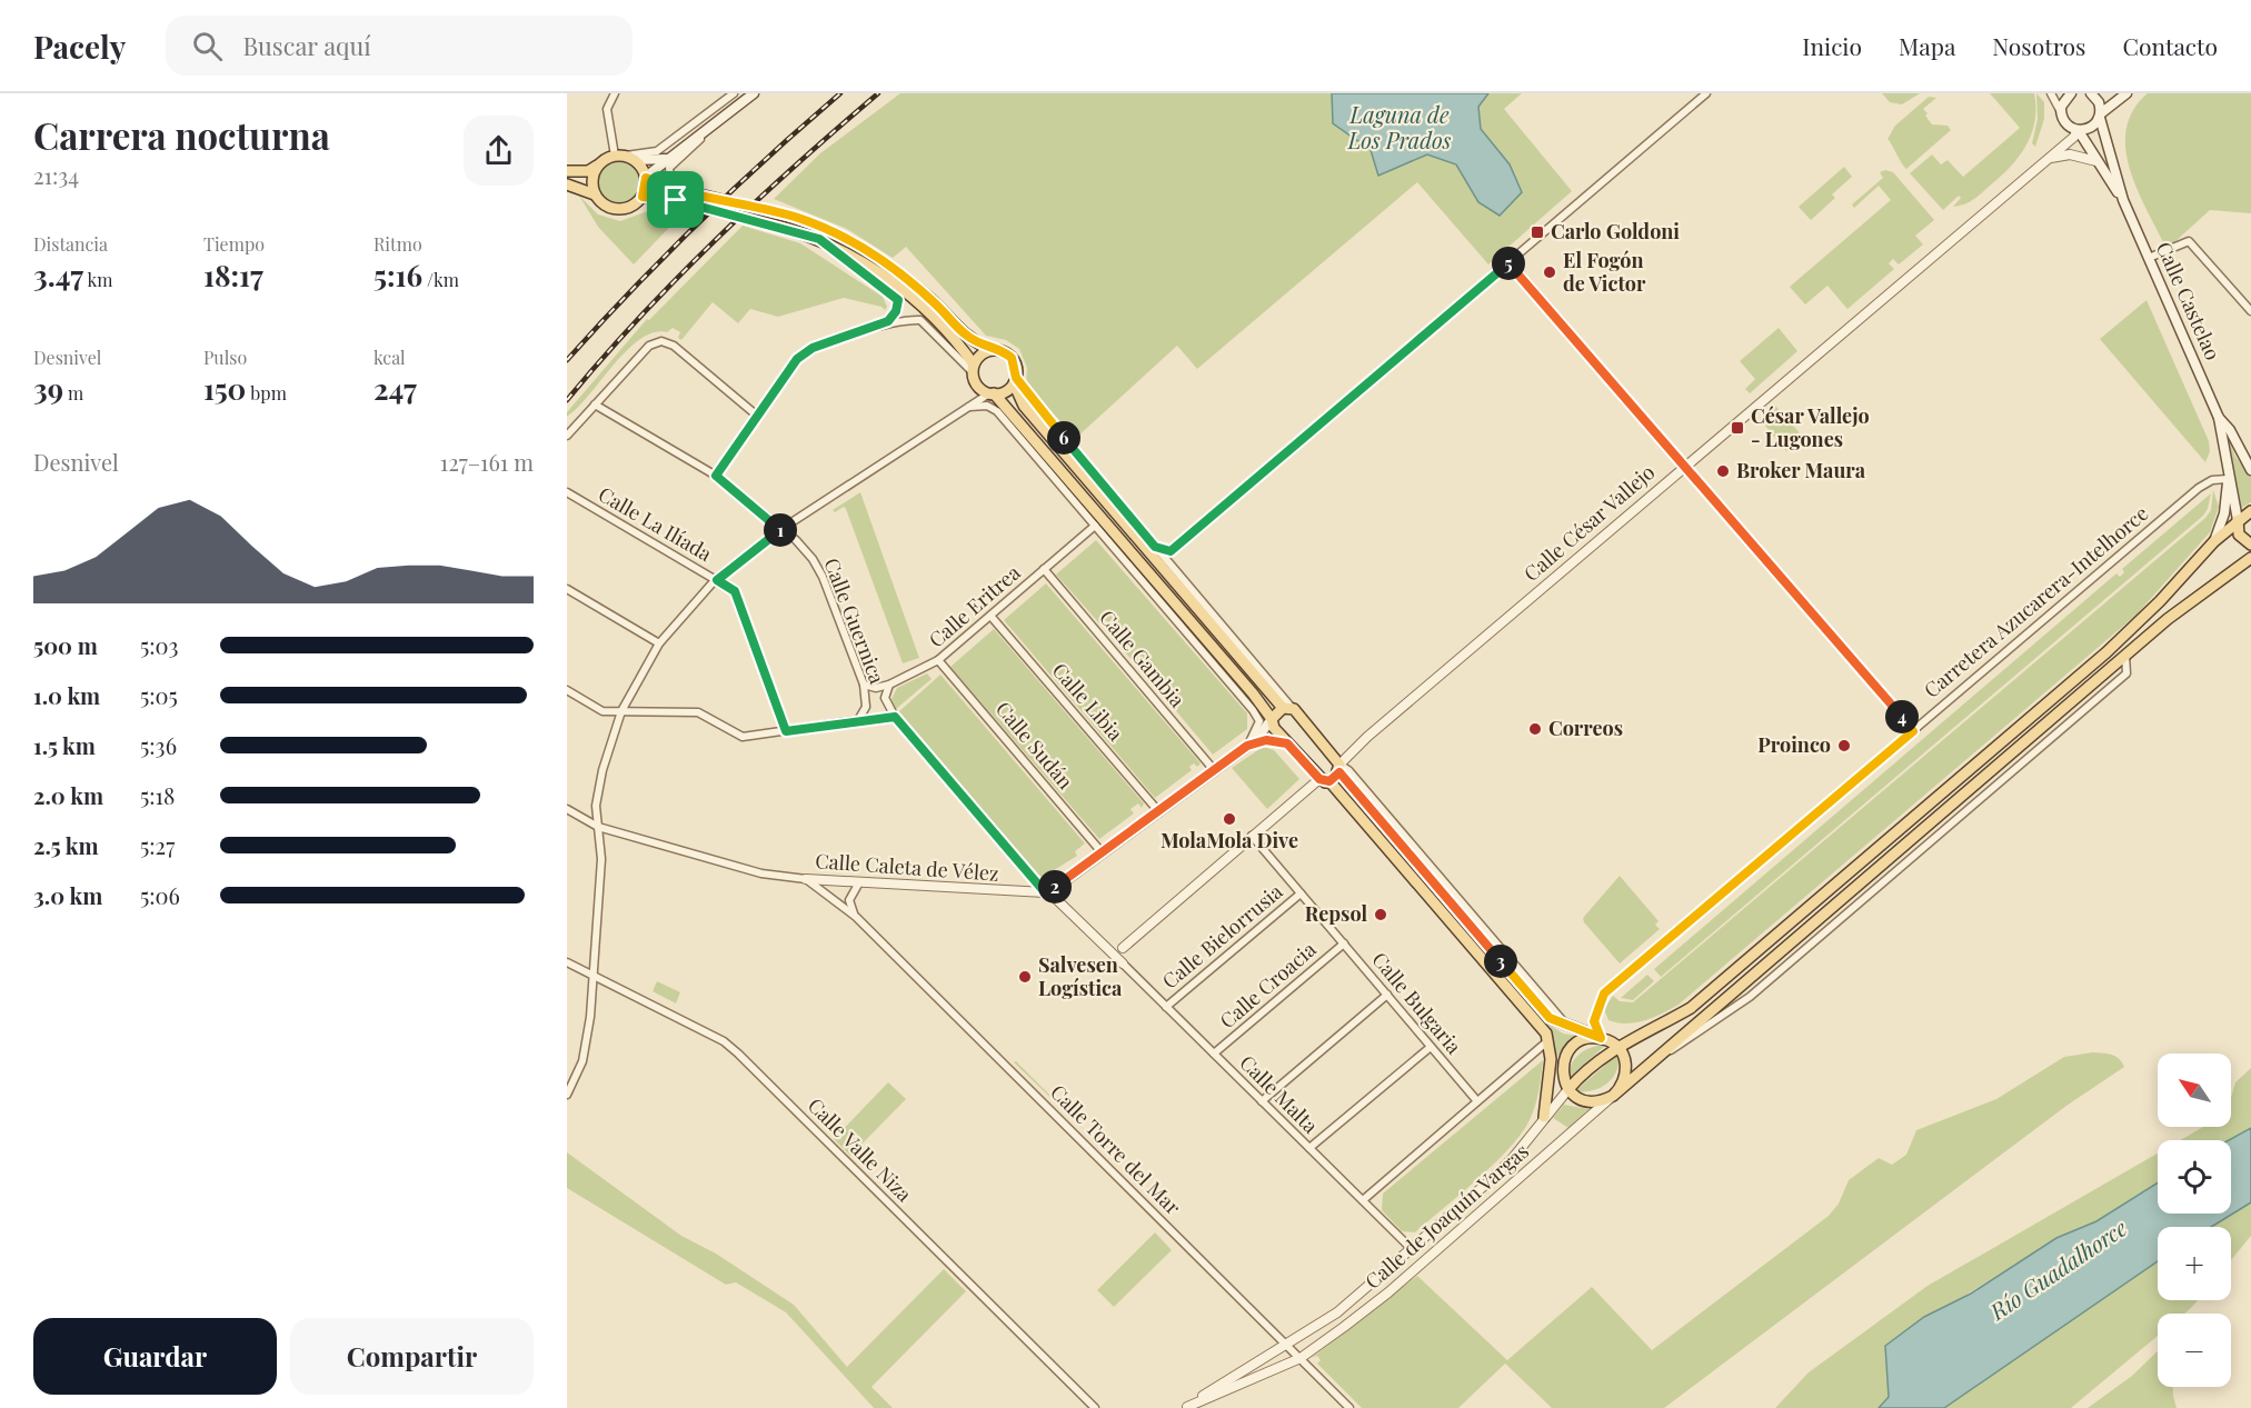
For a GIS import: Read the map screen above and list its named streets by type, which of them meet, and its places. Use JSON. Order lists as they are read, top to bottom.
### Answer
{
  "streets": {
    "main road": ["Calle Castelao"],
    "street": [
      "Calle César Vallejo",
      "Calle La Ilíada",
      "Carretera Azucarera-Intelhorce",
      "Calle Eritrea",
      "Calle Guernica",
      "Calle Gambia",
      "Calle Libia",
      "Calle Sudán",
      "Calle Caleta de Vélez",
      "Calle Bielorrusia",
      "Calle Croacia",
      "Calle Bulgaria",
      "Calle Malta",
      "Calle Valle Niza",
      "Calle Torre del Mar",
      "Calle de Joaquín Vargas"
    ]
  },
  "crossings": [
    ["Calle Castelao", "Calle César Vallejo"],
    ["Calle Castelao", "Carretera Azucarera-Intelhorce"],
    ["Calle Eritrea", "Calle Guernica"],
    ["Calle Eritrea", "Calle Gambia"],
    ["Calle Eritrea", "Calle Libia"],
    ["Calle Eritrea", "Calle Sudán"],
    ["Calle Caleta de Vélez", "Calle Malta"],
    ["Calle Caleta de Vélez", "Calle Torre del Mar"],
    ["Calle Bielorrusia", "Calle Bulgaria"],
    ["Calle Bielorrusia", "Calle Malta"],
    ["Calle Croacia", "Calle Bulgaria"],
    ["Calle Croacia", "Calle Malta"],
    ["Calle Malta", "Calle de Joaquín Vargas"],
    ["Calle Torre del Mar", "Calle de Joaquín Vargas"]
  ],
  "water": ["Laguna de Los Prados", "Río Guadalhorce"],
  "places": {
    "transit": ["Carlo Goldoni", "César Vallejo - Lugones"],
    "other": [
      "El Fogón de Victor",
      "Broker Maura",
      "Correos",
      "Proinco",
      "MolaMola Dive",
      "Repsol",
      "Salvesen Logística"
    ]
  },
  "north": "top left",
  "page": {
    "header": "Pacely",
    "search": "Buscar aquí",
    "nav": [
      "Inicio",
      "Mapa",
      "Nosotros",
      "Contacto"
    ],
    "heading": ["Carrera nocturna", "21:34"],
    "stats": [
      ["Distancia", "3.47 km"],
      ["Tiempo", "18:17"],
      ["Ritmo", "5:16 /km"],
      ["Desnivel", "39 m"],
      ["Pulso", "150 bpm"],
      ["kcal", "247"]
    ],
    "pins": [
      "5",
      "6",
      "1",
      "4",
      "2",
      "3"
    ],
    "chart": ["Desnivel", "127–161 m"],
    "list": [
      {
        "name": "500 m",
        "note": "5:03"
      },
      {
        "name": "1.0 km",
        "note": "5:05"
      },
      {
        "name": "1.5 km",
        "note": "5:36"
      },
      {
        "name": "2.0 km",
        "note": "5:18"
      },
      {
        "name": "2.5 km",
        "note": "5:27"
      },
      {
        "name": "3.0 km",
        "note": "5:06"
      }
    ],
    "map_buttons": ["+", "−"],
    "buttons": ["Guardar", "Compartir"]
  }
}
